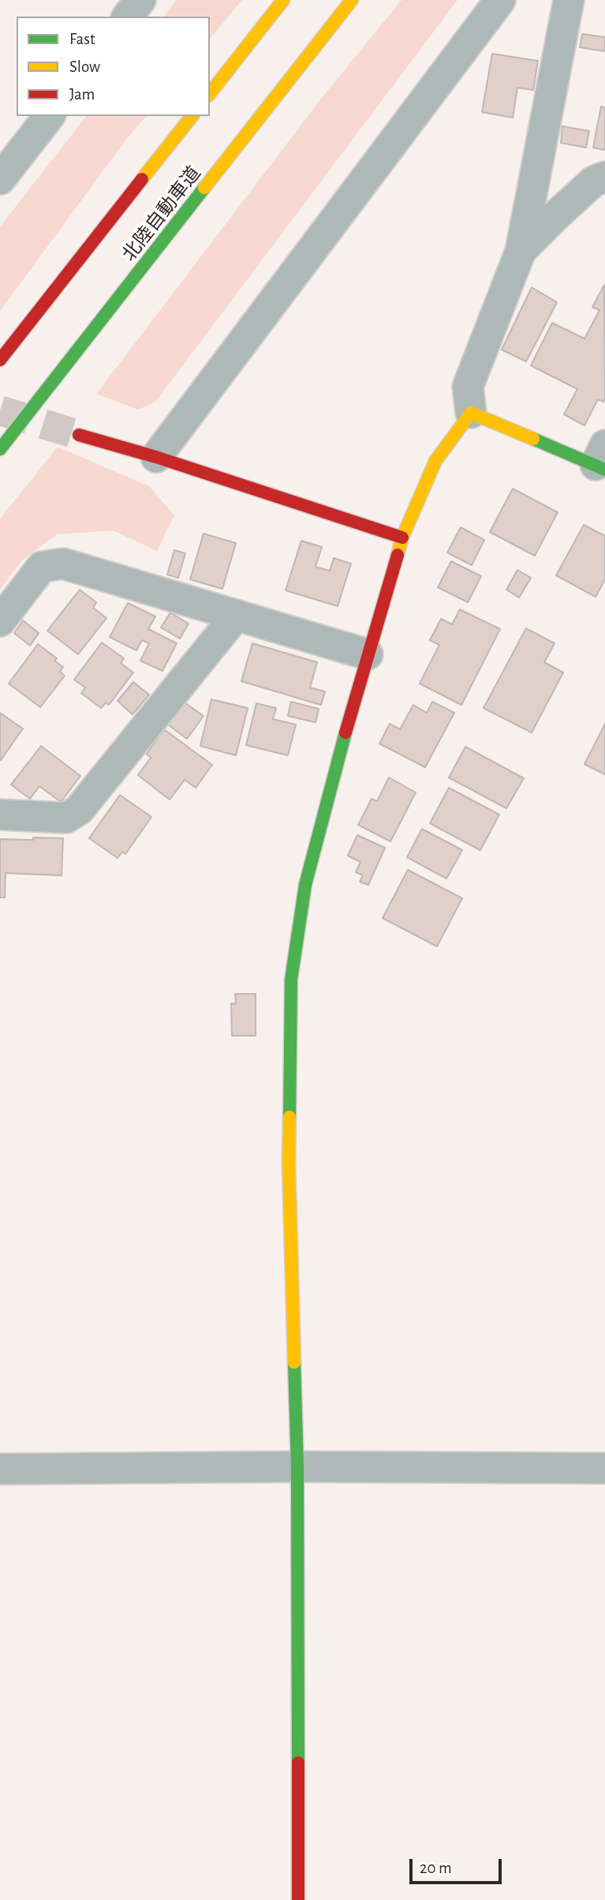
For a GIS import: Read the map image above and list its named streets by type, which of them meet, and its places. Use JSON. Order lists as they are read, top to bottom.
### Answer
{
  "streets": {
    "main road": ["北陸自動車道"]
  },
  "legend": ["Fast", "Slow", "Jam"],
  "scale_bar": "20 m"
}
